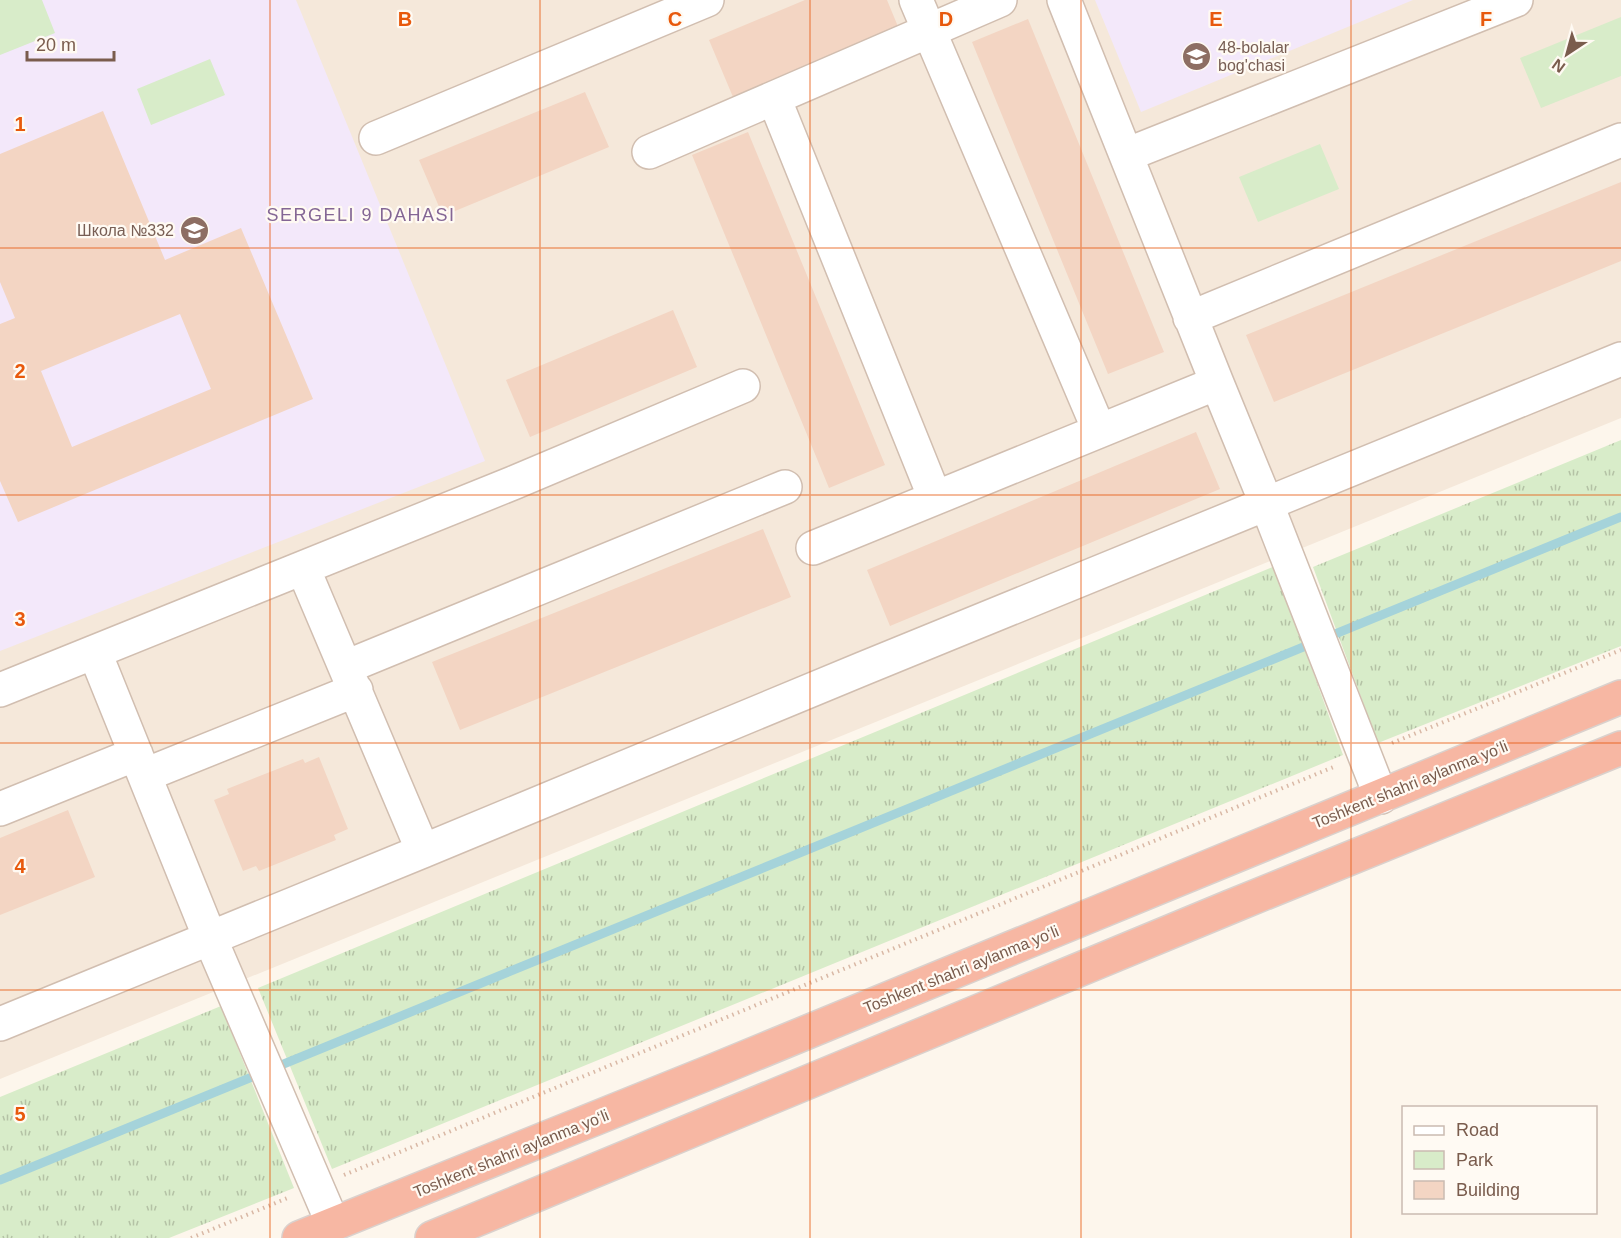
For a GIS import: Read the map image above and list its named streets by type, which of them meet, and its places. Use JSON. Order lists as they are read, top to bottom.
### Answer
{
  "streets": {
    "highway": ["Toshkent shahri aylanma yoʻli"]
  },
  "districts": ["SERGELI 9 DAHASI"],
  "places": {
    "school or university": ["48-bolalar bog'chasi", "Школа №332"]
  },
  "legend": ["Road", "Park", "Building"],
  "scale_bar": "20 m",
  "north": "bottom left",
  "grid": {
    "columns": [
      "B",
      "C",
      "D",
      "E",
      "F"
    ],
    "rows": [
      "1",
      "2",
      "3",
      "4",
      "5"
    ]
  }
}
